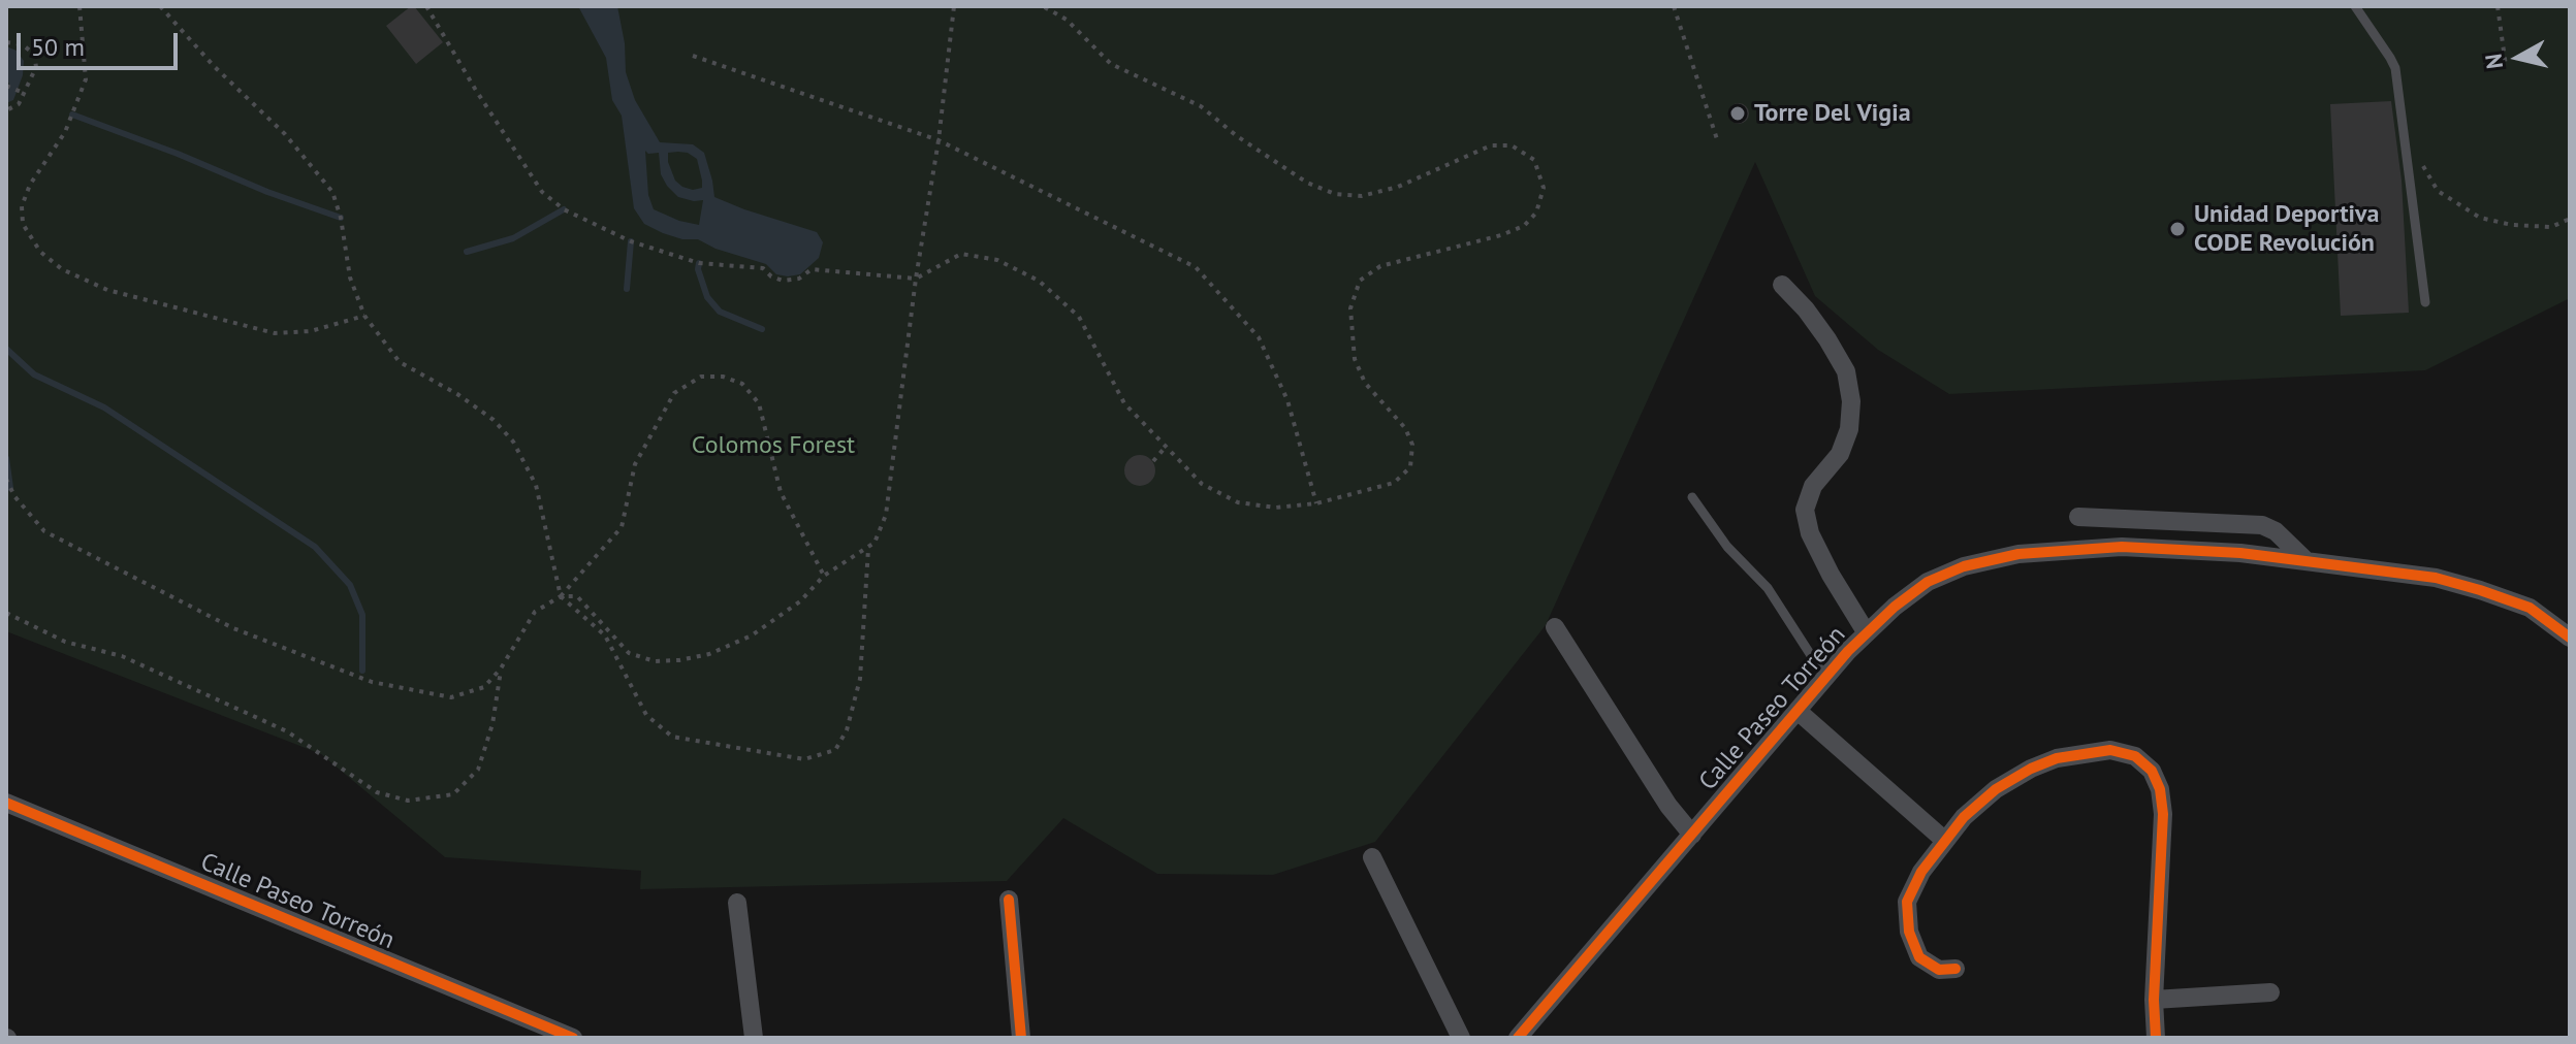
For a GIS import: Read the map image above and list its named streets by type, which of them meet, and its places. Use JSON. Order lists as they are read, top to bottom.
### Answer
{
  "streets": {
    "street": ["Calle Paseo Torreón"]
  },
  "parks": ["Colomos Forest"],
  "places": ["Torre Del Vigia", "Unidad Deportiva CODE Revolución"],
  "scale_bar": "50 m",
  "north": "left"
}
